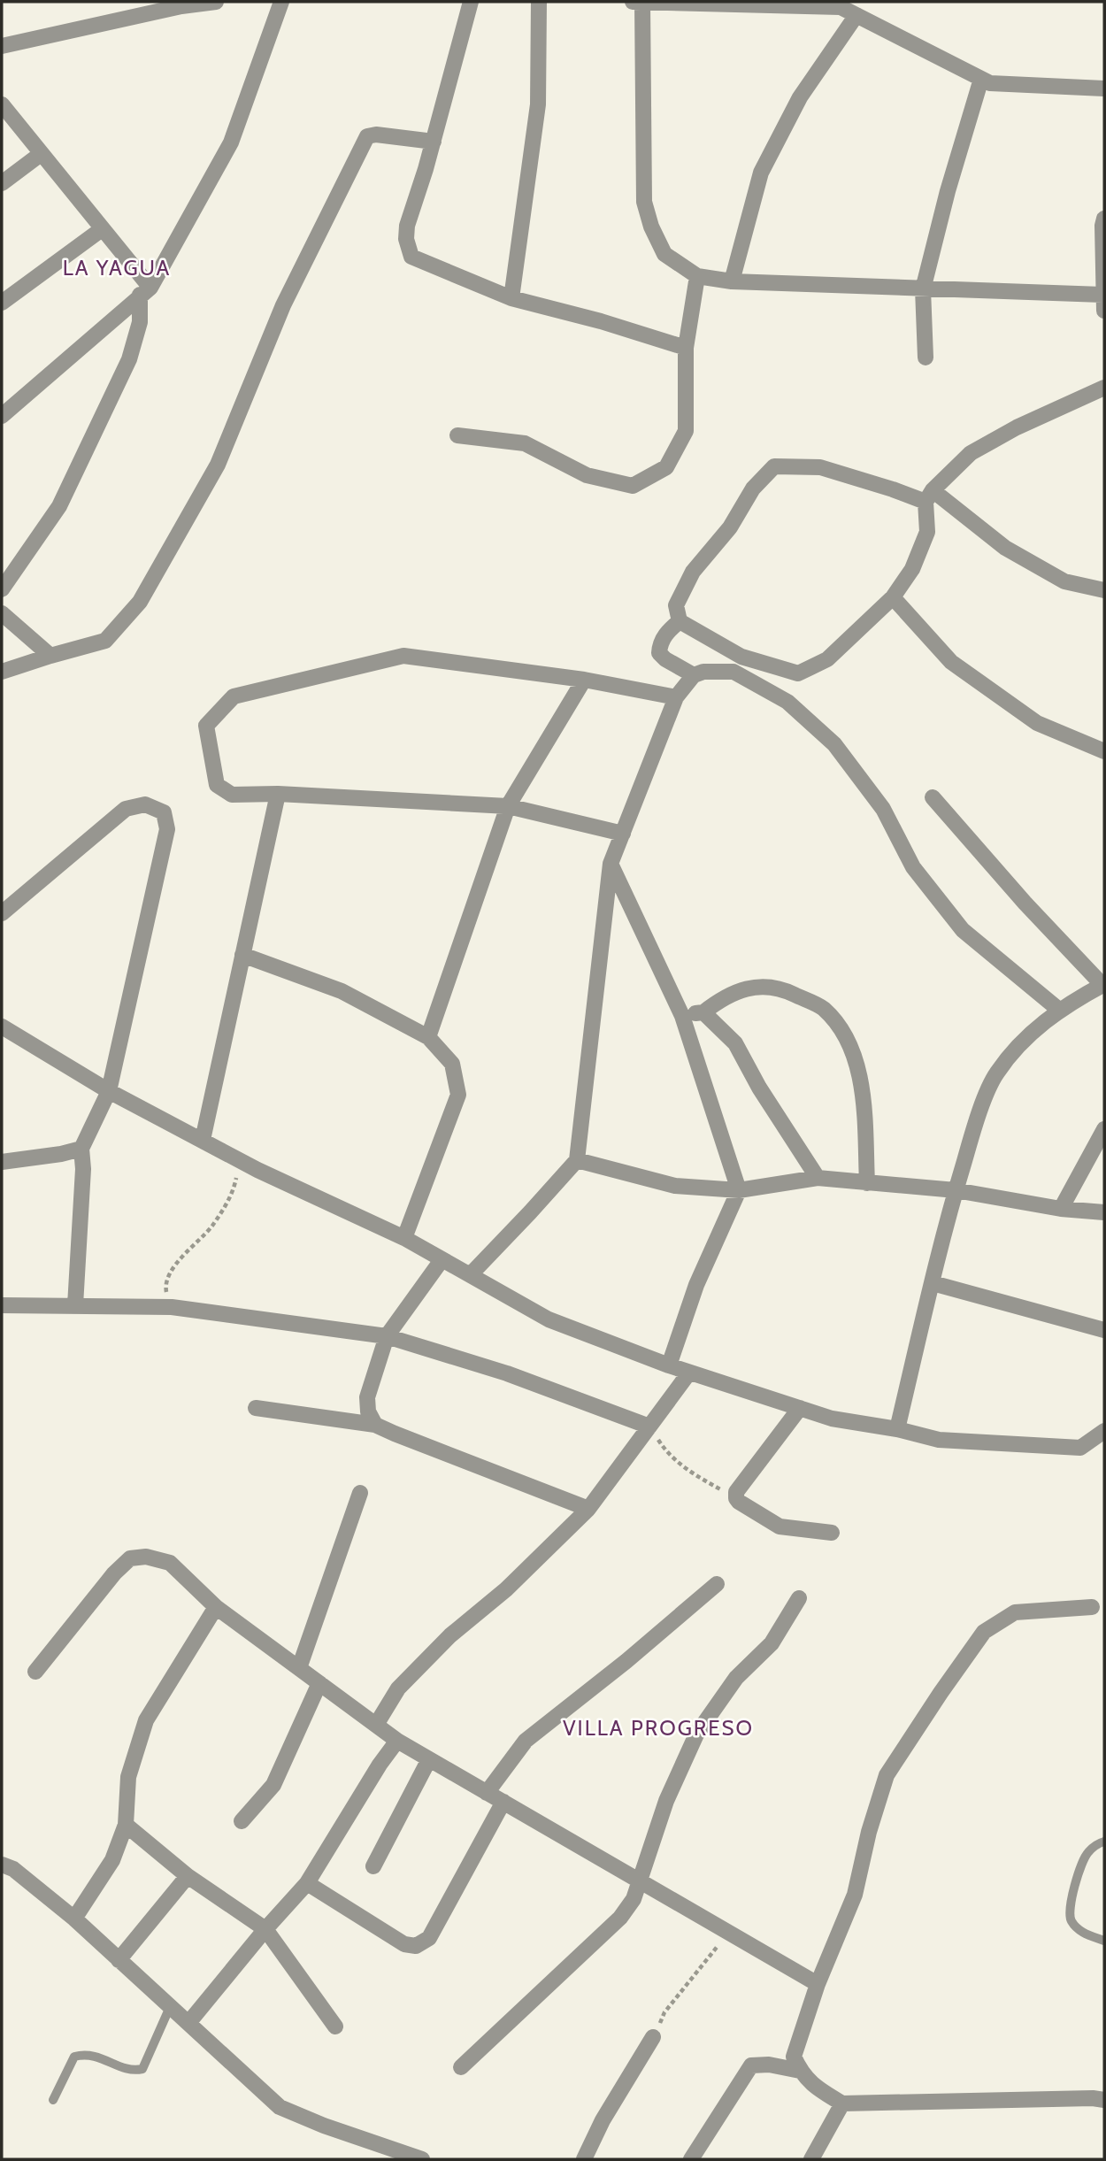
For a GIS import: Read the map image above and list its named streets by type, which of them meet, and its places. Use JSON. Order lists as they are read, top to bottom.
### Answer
{
  "districts": ["LA YAGUA", "VILLA PROGRESO"]
}
